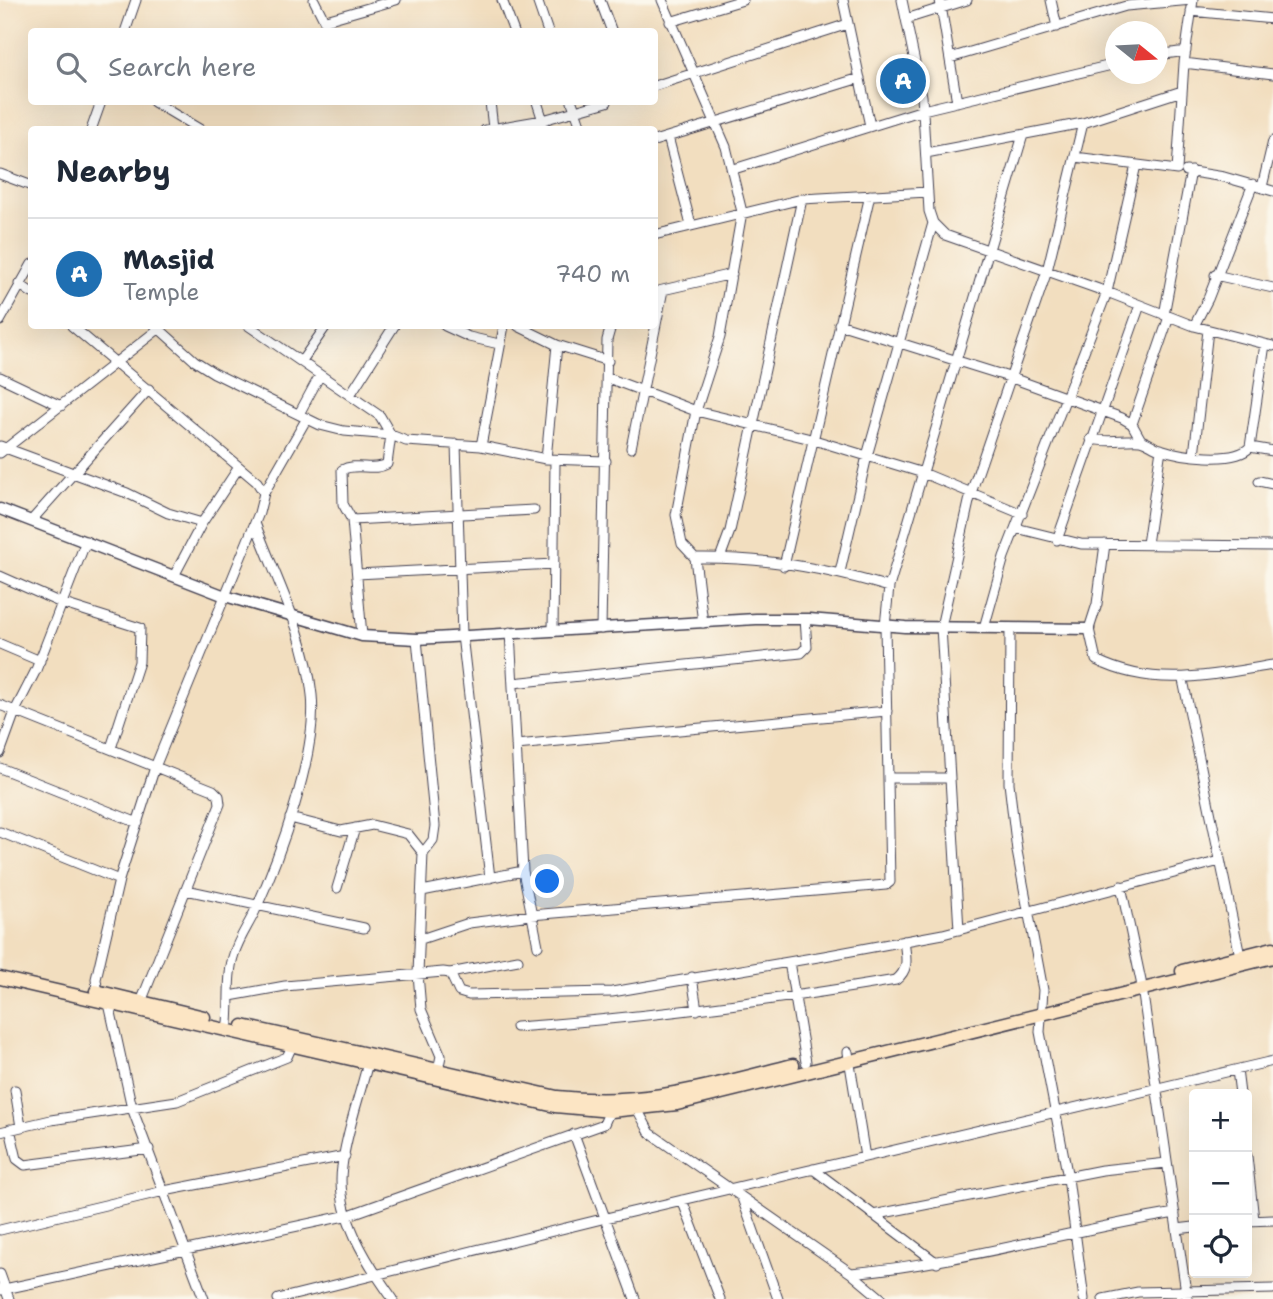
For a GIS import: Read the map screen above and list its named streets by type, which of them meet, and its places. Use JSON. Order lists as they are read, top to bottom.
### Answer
{
  "north": "right",
  "page": {
    "search": "Search here",
    "pins": "A",
    "heading": "Nearby",
    "list": [
      {
        "mark": "A",
        "name": "Masjid",
        "note": "Temple",
        "value": "740 m"
      }
    ],
    "map_buttons": ["+", "−"]
  }
}
